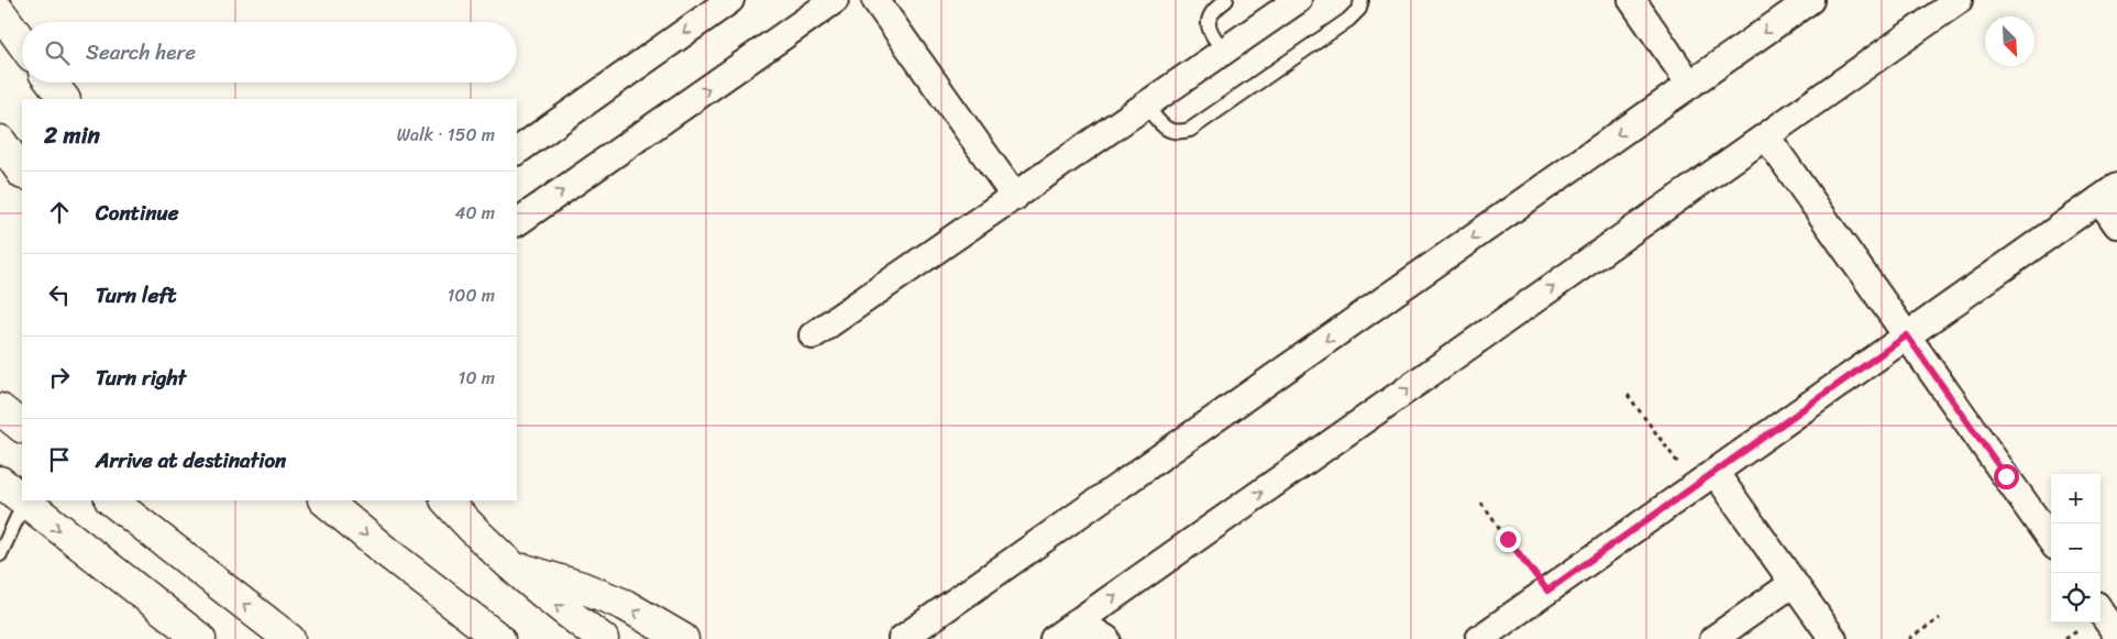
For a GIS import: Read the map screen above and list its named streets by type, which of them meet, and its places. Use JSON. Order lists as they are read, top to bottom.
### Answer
{
  "north": "bottom right",
  "page": {
    "search": "Search here",
    "heading": ["2 min", "Walk · 150 m"],
    "list": [
      ["Continue", "40 m"],
      ["Turn left", "100 m"],
      ["Turn right", "10 m"],
      "Arrive at destination"
    ],
    "map_buttons": ["+", "−"]
  }
}
